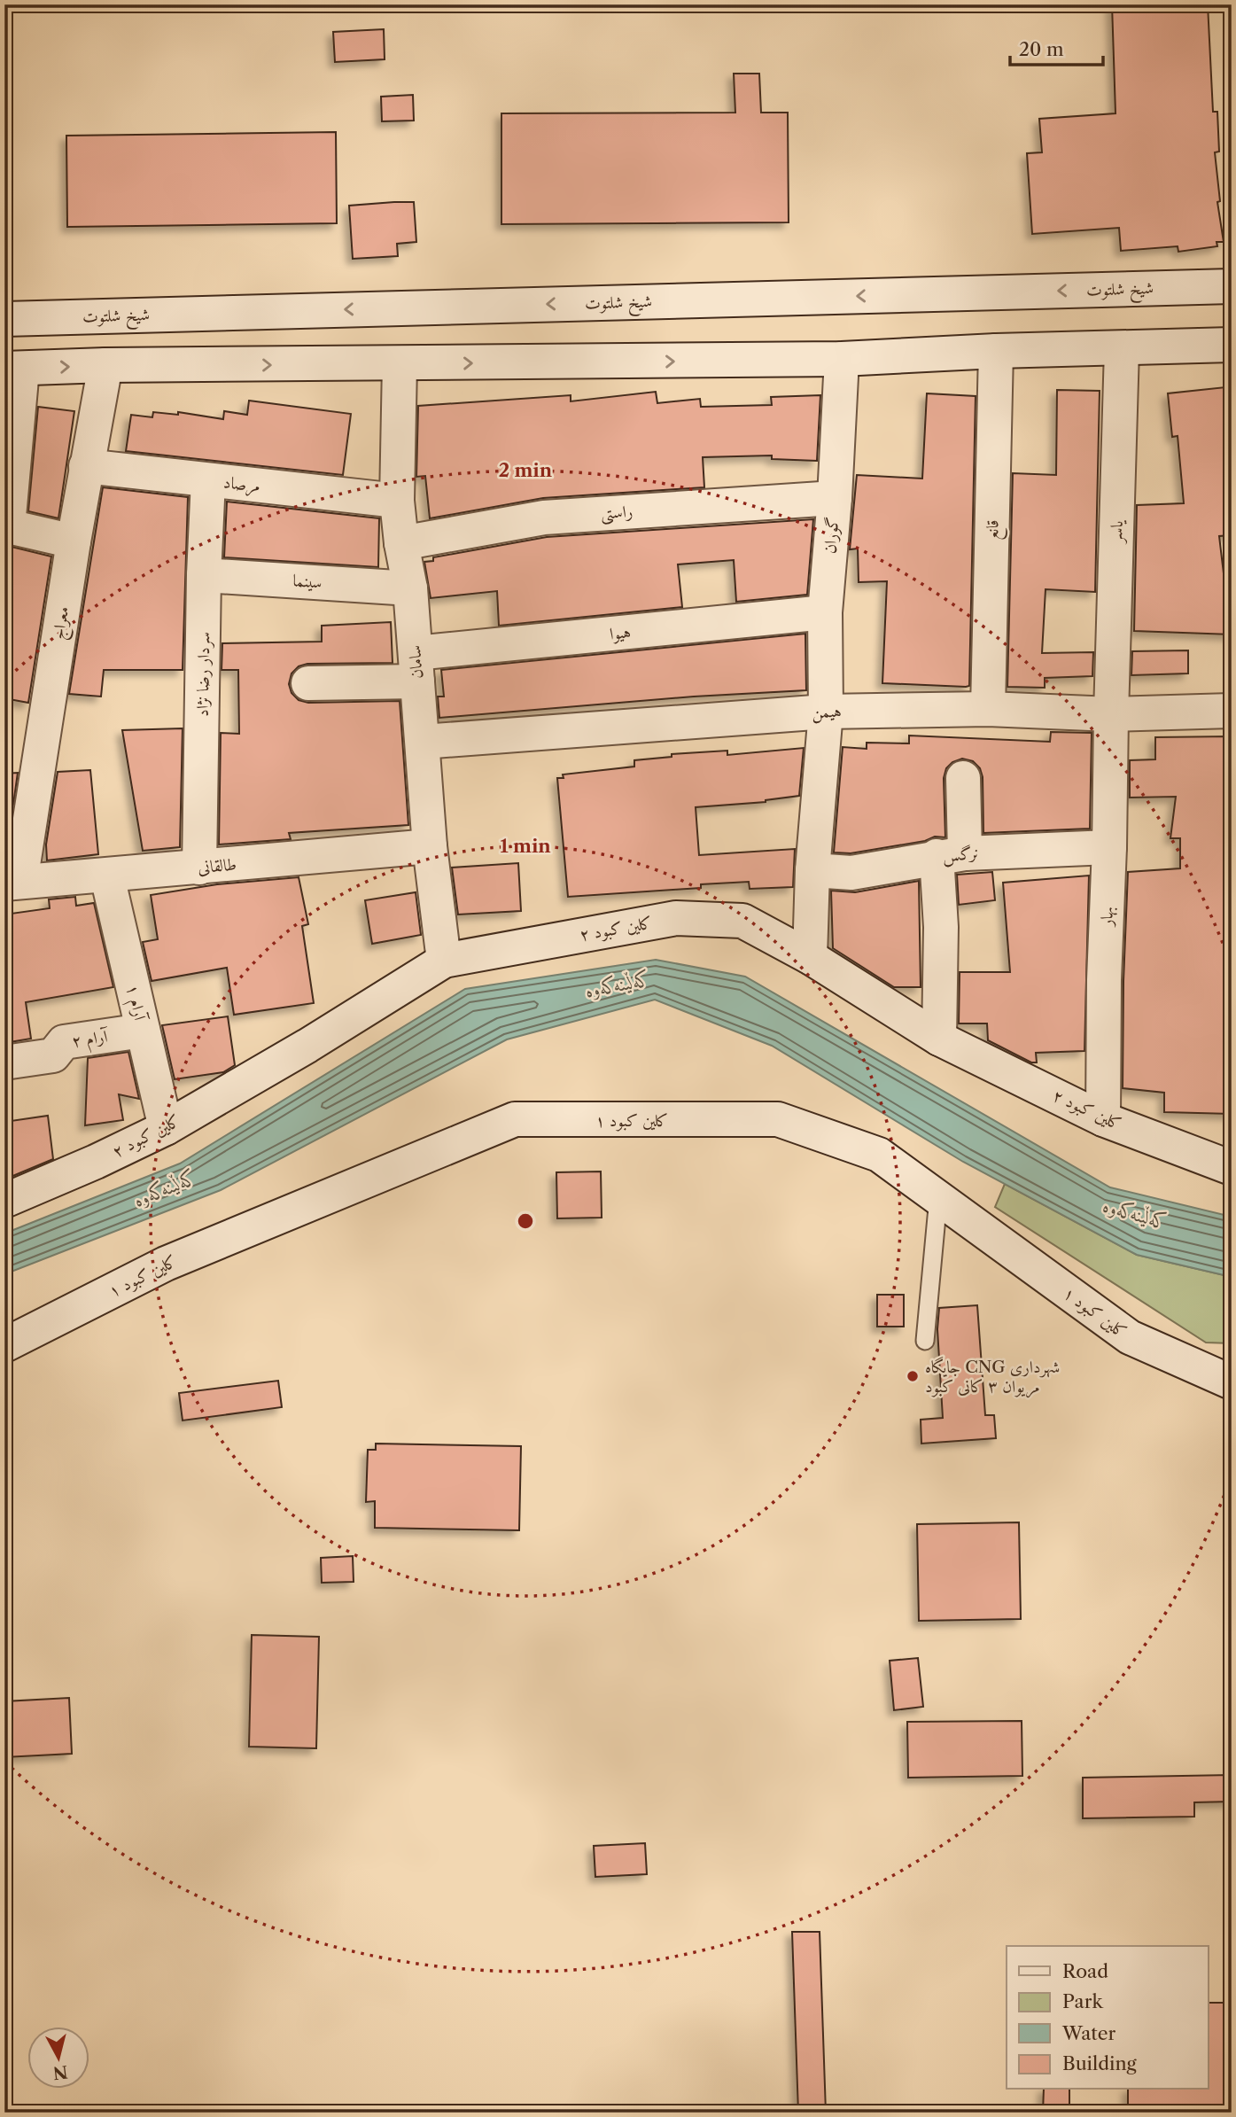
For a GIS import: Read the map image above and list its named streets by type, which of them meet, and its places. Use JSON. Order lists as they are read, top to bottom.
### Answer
{
  "streets": {
    "street": [
      "شیخ شلتوت",
      "مرصاد",
      "راستی",
      "قانع",
      "یاسر",
      "گوران",
      "سینما",
      "معراج",
      "هیوا",
      "سامان",
      "سردار رضا نژاد",
      "هیمن",
      "نرگس",
      "طالقانی",
      "بهار",
      "کلین کبود ۲",
      "آرام ۱",
      "آرام ۲",
      "کلین کبود ۱"
    ]
  },
  "crossings": [
    ["مرصاد", "معراج"],
    ["مرصاد", "سامان"],
    ["مرصاد", "سردار رضا نژاد"],
    ["راستی", "گوران"],
    ["راستی", "سامان"],
    ["قانع", "هیمن"],
    ["یاسر", "هیمن"],
    ["یاسر", "بهار"],
    ["گوران", "هیوا"],
    ["گوران", "هیمن"],
    ["گوران", "نرگس"],
    ["گوران", "کلین کبود ۲"],
    ["سینما", "سامان"],
    ["سینما", "سردار رضا نژاد"],
    ["معراج", "طالقانی"],
    ["هیوا", "سامان"],
    ["سامان", "هیمن"],
    ["سامان", "طالقانی"],
    ["سامان", "کلین کبود ۲"],
    ["سردار رضا نژاد", "طالقانی"],
    ["هیمن", "بهار"],
    ["نرگس", "بهار"],
    ["طالقانی", "آرام ۱"],
    ["بهار", "کلین کبود ۲"],
    ["کلین کبود ۲", "آرام ۱"],
    ["آرام ۱", "آرام ۲"]
  ],
  "water": ["کەڵینەکەوە"],
  "places": ["جایگاه CNG شهرداری مریوان ۳ کانی کبود"],
  "legend": [
    "Road",
    "Park",
    "Water",
    "Building"
  ],
  "scale_bar": "20 m",
  "north": "bottom",
  "rings": ["2 min", "1 min"]
}
